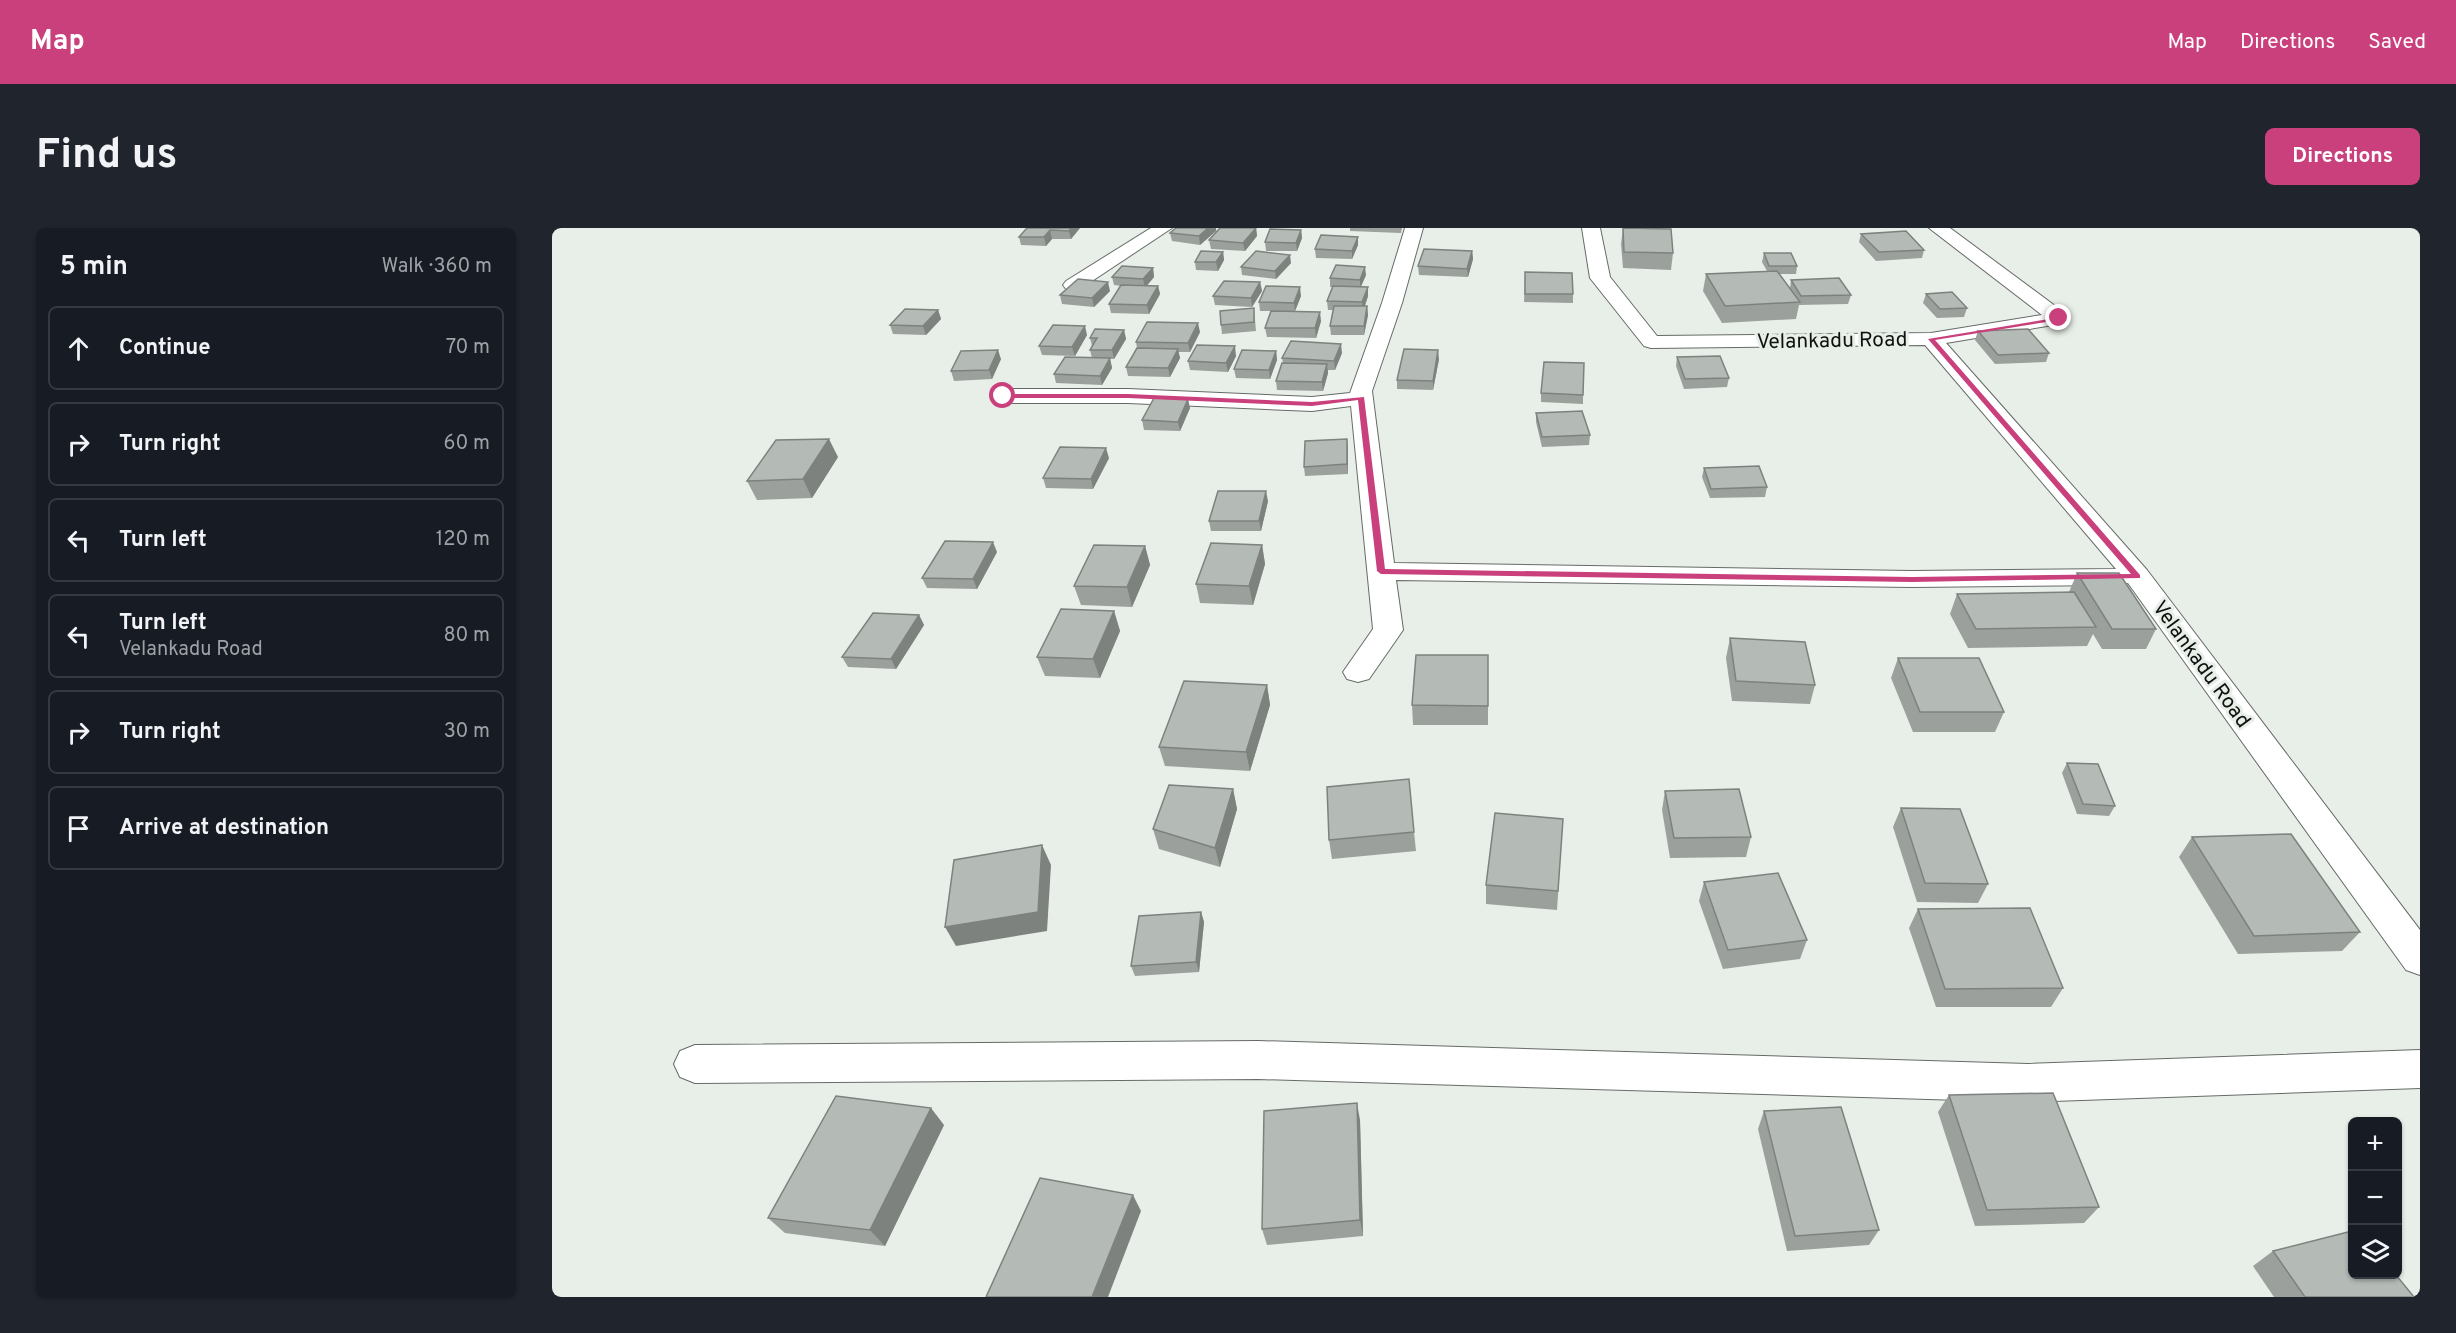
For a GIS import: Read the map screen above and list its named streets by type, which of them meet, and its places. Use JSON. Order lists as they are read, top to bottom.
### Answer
{
  "streets": {
    "street": ["Velankadu Road"]
  },
  "page": {
    "header": "Map",
    "nav": ["Map", "Directions", "Saved"],
    "buttons": "Directions",
    "title": "Find us",
    "heading": ["5 min", "Walk · 360 m"],
    "list": [
      ["Continue", "70 m"],
      ["Turn right", "60 m"],
      ["Turn left", "120 m"],
      ["Turn left", "Velankadu Road", "80 m"],
      ["Turn right", "30 m"],
      "Arrive at destination"
    ],
    "map_buttons": ["+", "−"]
  }
}
